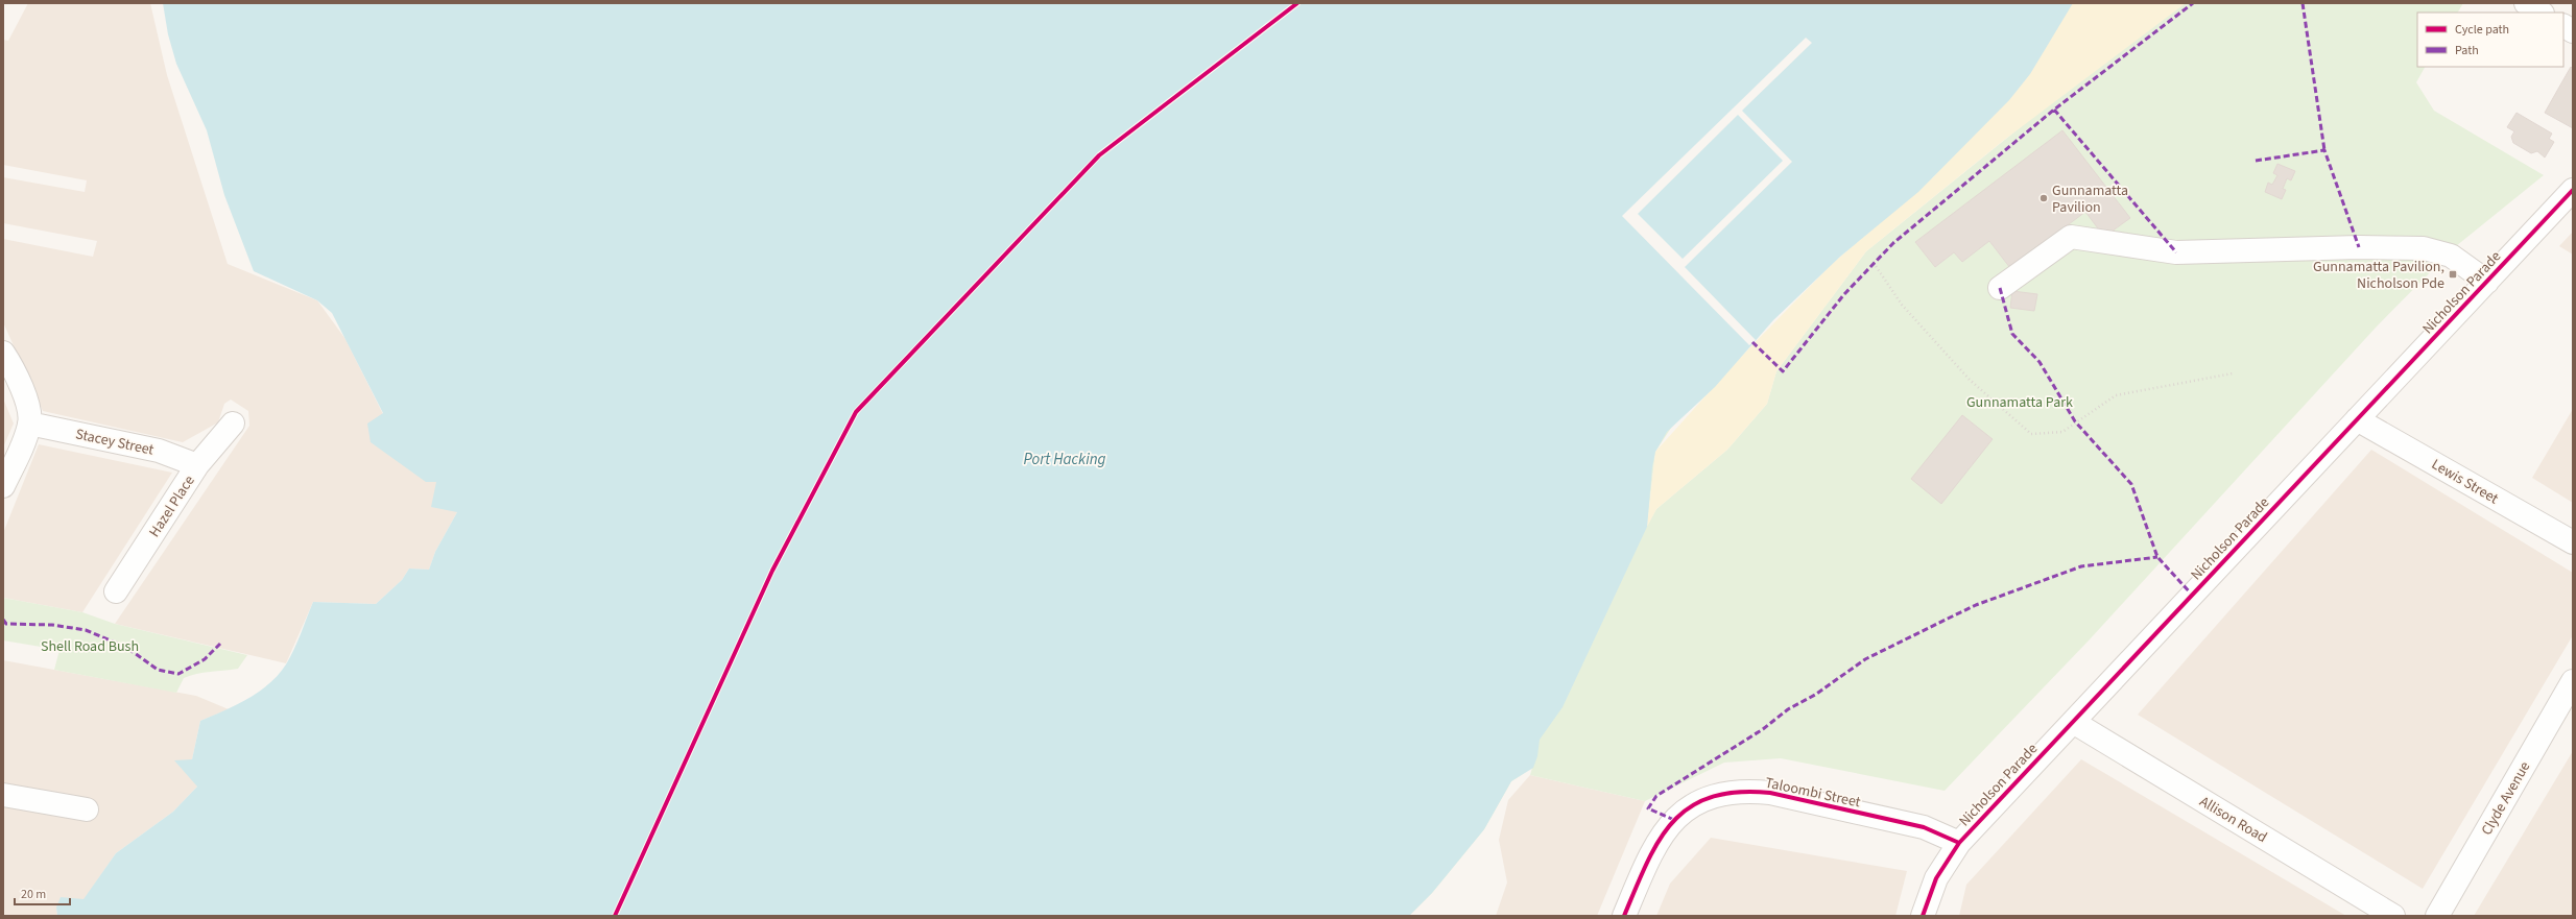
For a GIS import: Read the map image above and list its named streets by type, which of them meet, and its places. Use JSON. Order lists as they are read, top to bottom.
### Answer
{
  "streets": {
    "street": [
      "Nicholson Parade",
      "Stacey Street",
      "Lewis Street",
      "Hazel Place",
      "Taloombi Street",
      "Clyde Avenue",
      "Allison Road"
    ]
  },
  "crossings": [
    ["Nicholson Parade", "Lewis Street"],
    ["Nicholson Parade", "Taloombi Street"],
    ["Nicholson Parade", "Allison Road"],
    ["Stacey Street", "Hazel Place"]
  ],
  "water": ["Port Hacking"],
  "parks": ["Gunnamatta Park", "Shell Road Bush"],
  "places": {
    "other": ["Gunnamatta Pavilion"],
    "transit": ["Gunnamatta Pavilion, Nicholson Pde"]
  },
  "legend": ["Cycle path", "Path"],
  "scale_bar": "20 m"
}
